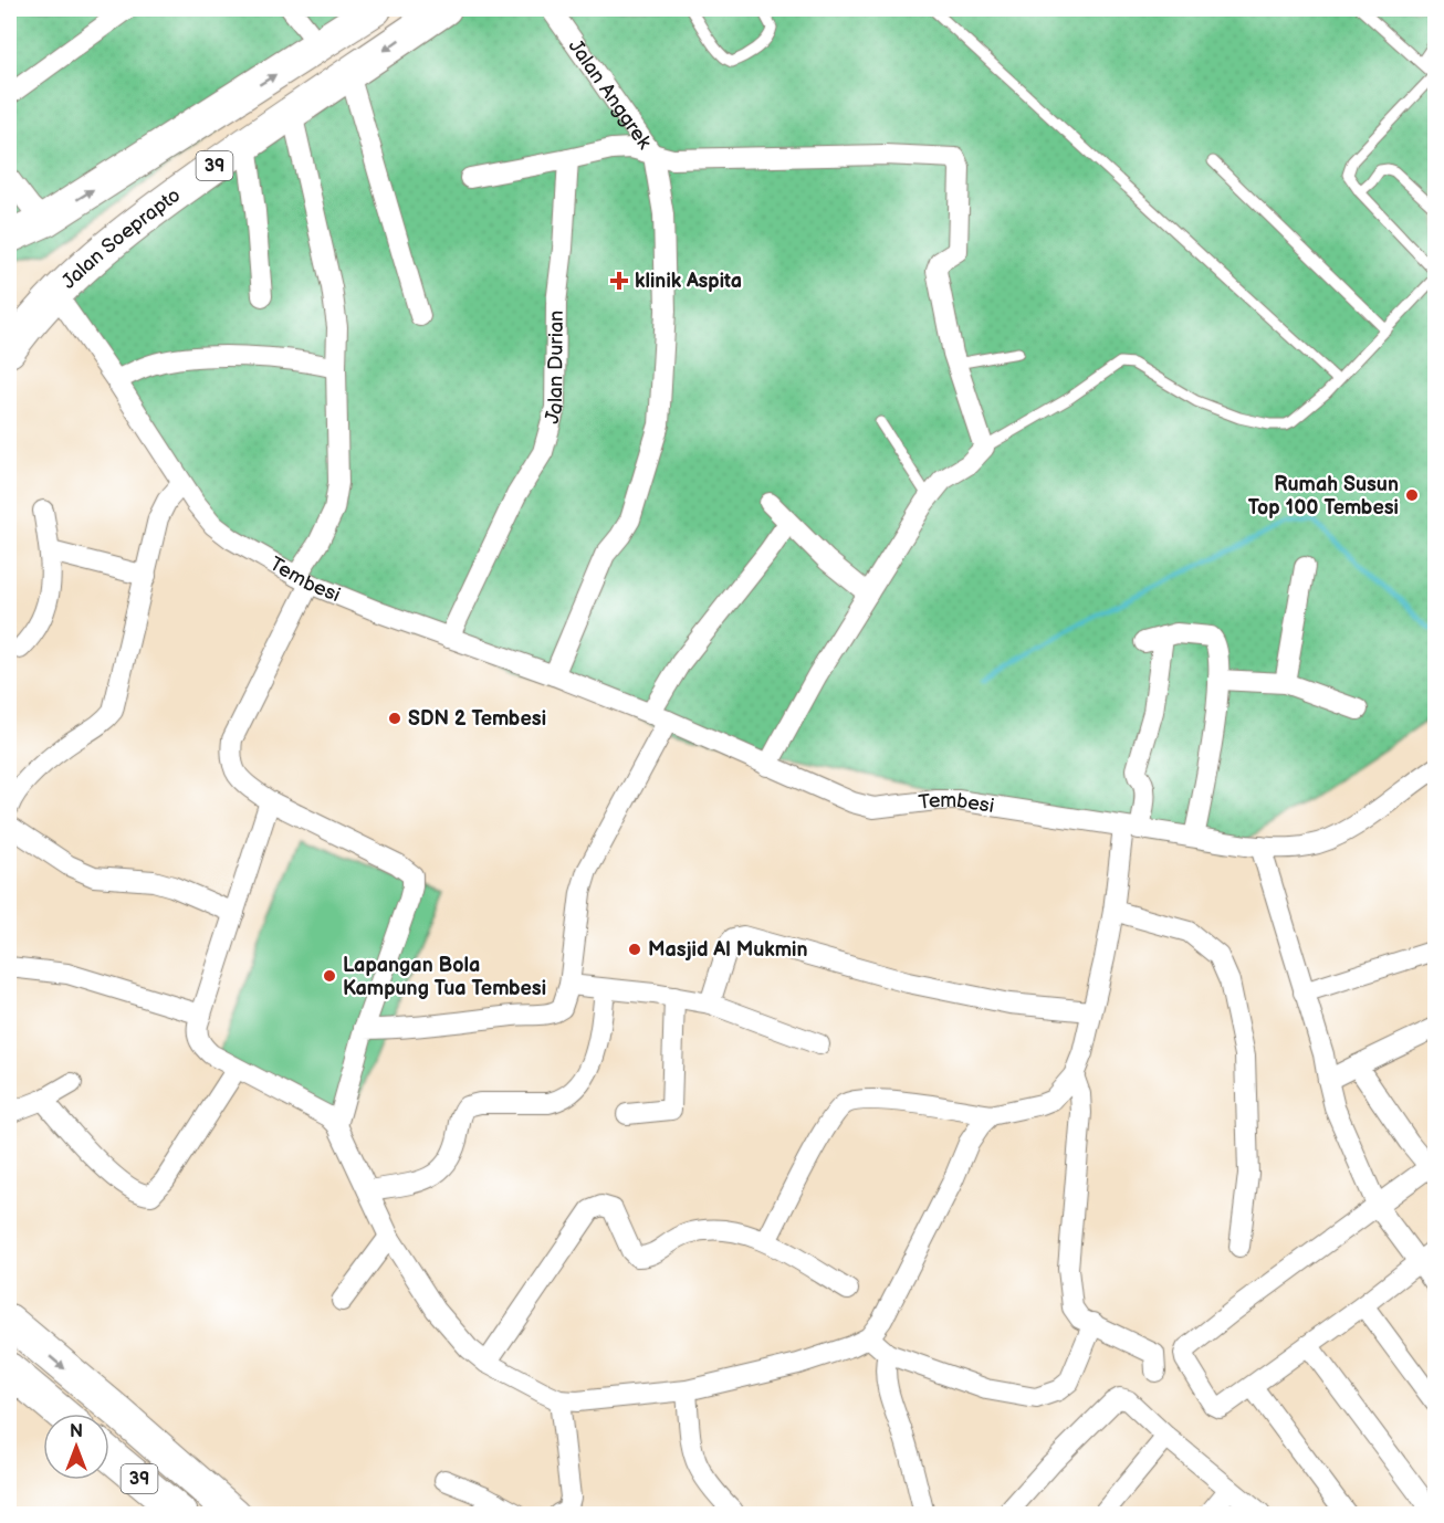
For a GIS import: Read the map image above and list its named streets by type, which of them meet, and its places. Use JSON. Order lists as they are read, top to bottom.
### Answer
{
  "streets": {
    "highway": ["39", "Jalan Soeprapto"],
    "street": ["Jalan Anggrek", "Jalan Durian", "Tembesi"]
  },
  "crossings": [
    ["Jalan Anggrek", "Tembesi"],
    ["Jalan Soeprapto", "Tembesi"],
    ["Jalan Durian", "Tembesi"]
  ],
  "places": {
    "health": ["klinik Aspita"],
    "other": [
      "Rumah Susun Top 100 Tembesi",
      "SDN 2 Tembesi",
      "Masjid Al Mukmin",
      "Lapangan Bola Kampung Tua Tembesi"
    ]
  },
  "north": "top"
}
